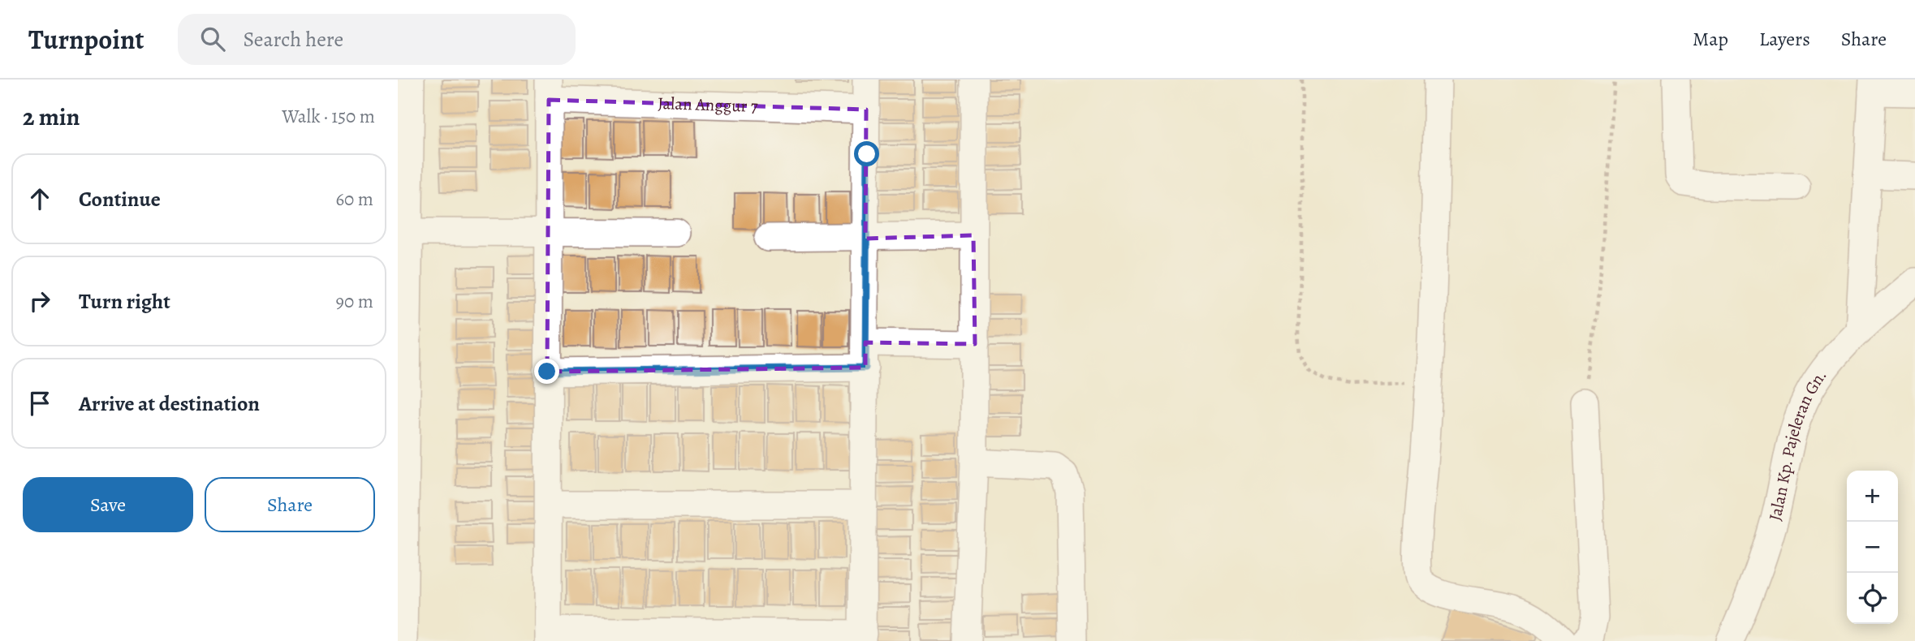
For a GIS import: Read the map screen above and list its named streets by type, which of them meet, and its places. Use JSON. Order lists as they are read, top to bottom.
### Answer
{
  "streets": {
    "street": ["Jalan Anggur 7", "Jalan Kp. Pajeleran Gn."]
  },
  "page": {
    "header": "Turnpoint",
    "search": "Search here",
    "nav": ["Map", "Layers", "Share"],
    "heading": ["2 min", "Walk · 150 m"],
    "list": [
      ["Continue", "60 m"],
      ["Turn right", "90 m"],
      "Arrive at destination"
    ],
    "buttons": ["Save", "Share"],
    "map_buttons": ["+", "−"]
  }
}
